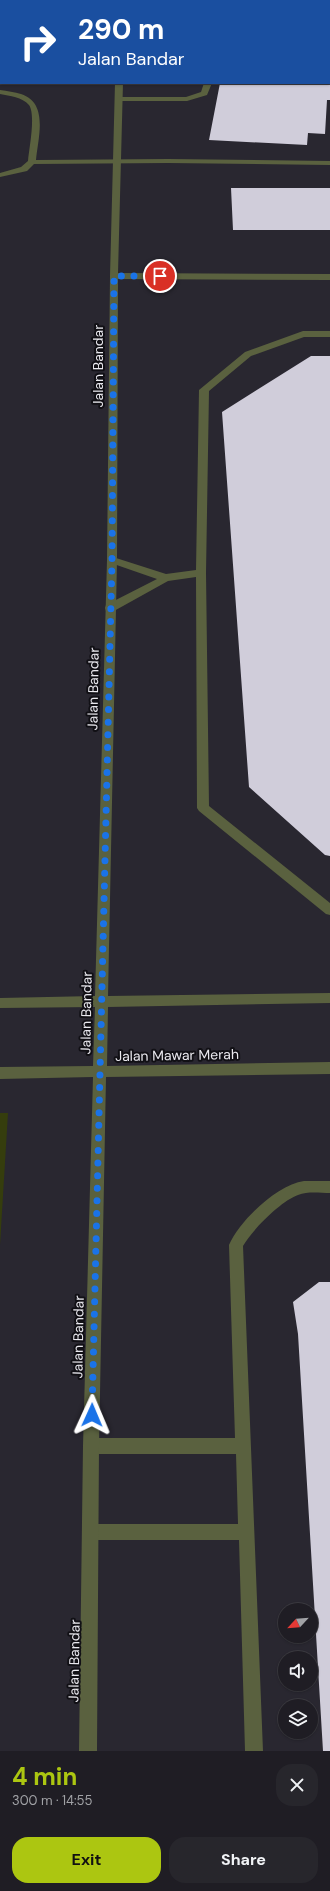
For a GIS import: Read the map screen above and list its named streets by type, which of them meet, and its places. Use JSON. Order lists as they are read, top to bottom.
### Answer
{
  "streets": {
    "street": ["Jalan Bandar", "Jalan Mawar Merah"]
  },
  "crossings": [
    ["Jalan Bandar", "Jalan Mawar Merah"]
  ],
  "north": "bottom left",
  "page": {
    "turn": ["290 m", "Jalan Bandar"],
    "heading": ["4 min", "300 m · 14:55"],
    "buttons": ["Exit", "Share"]
  }
}
